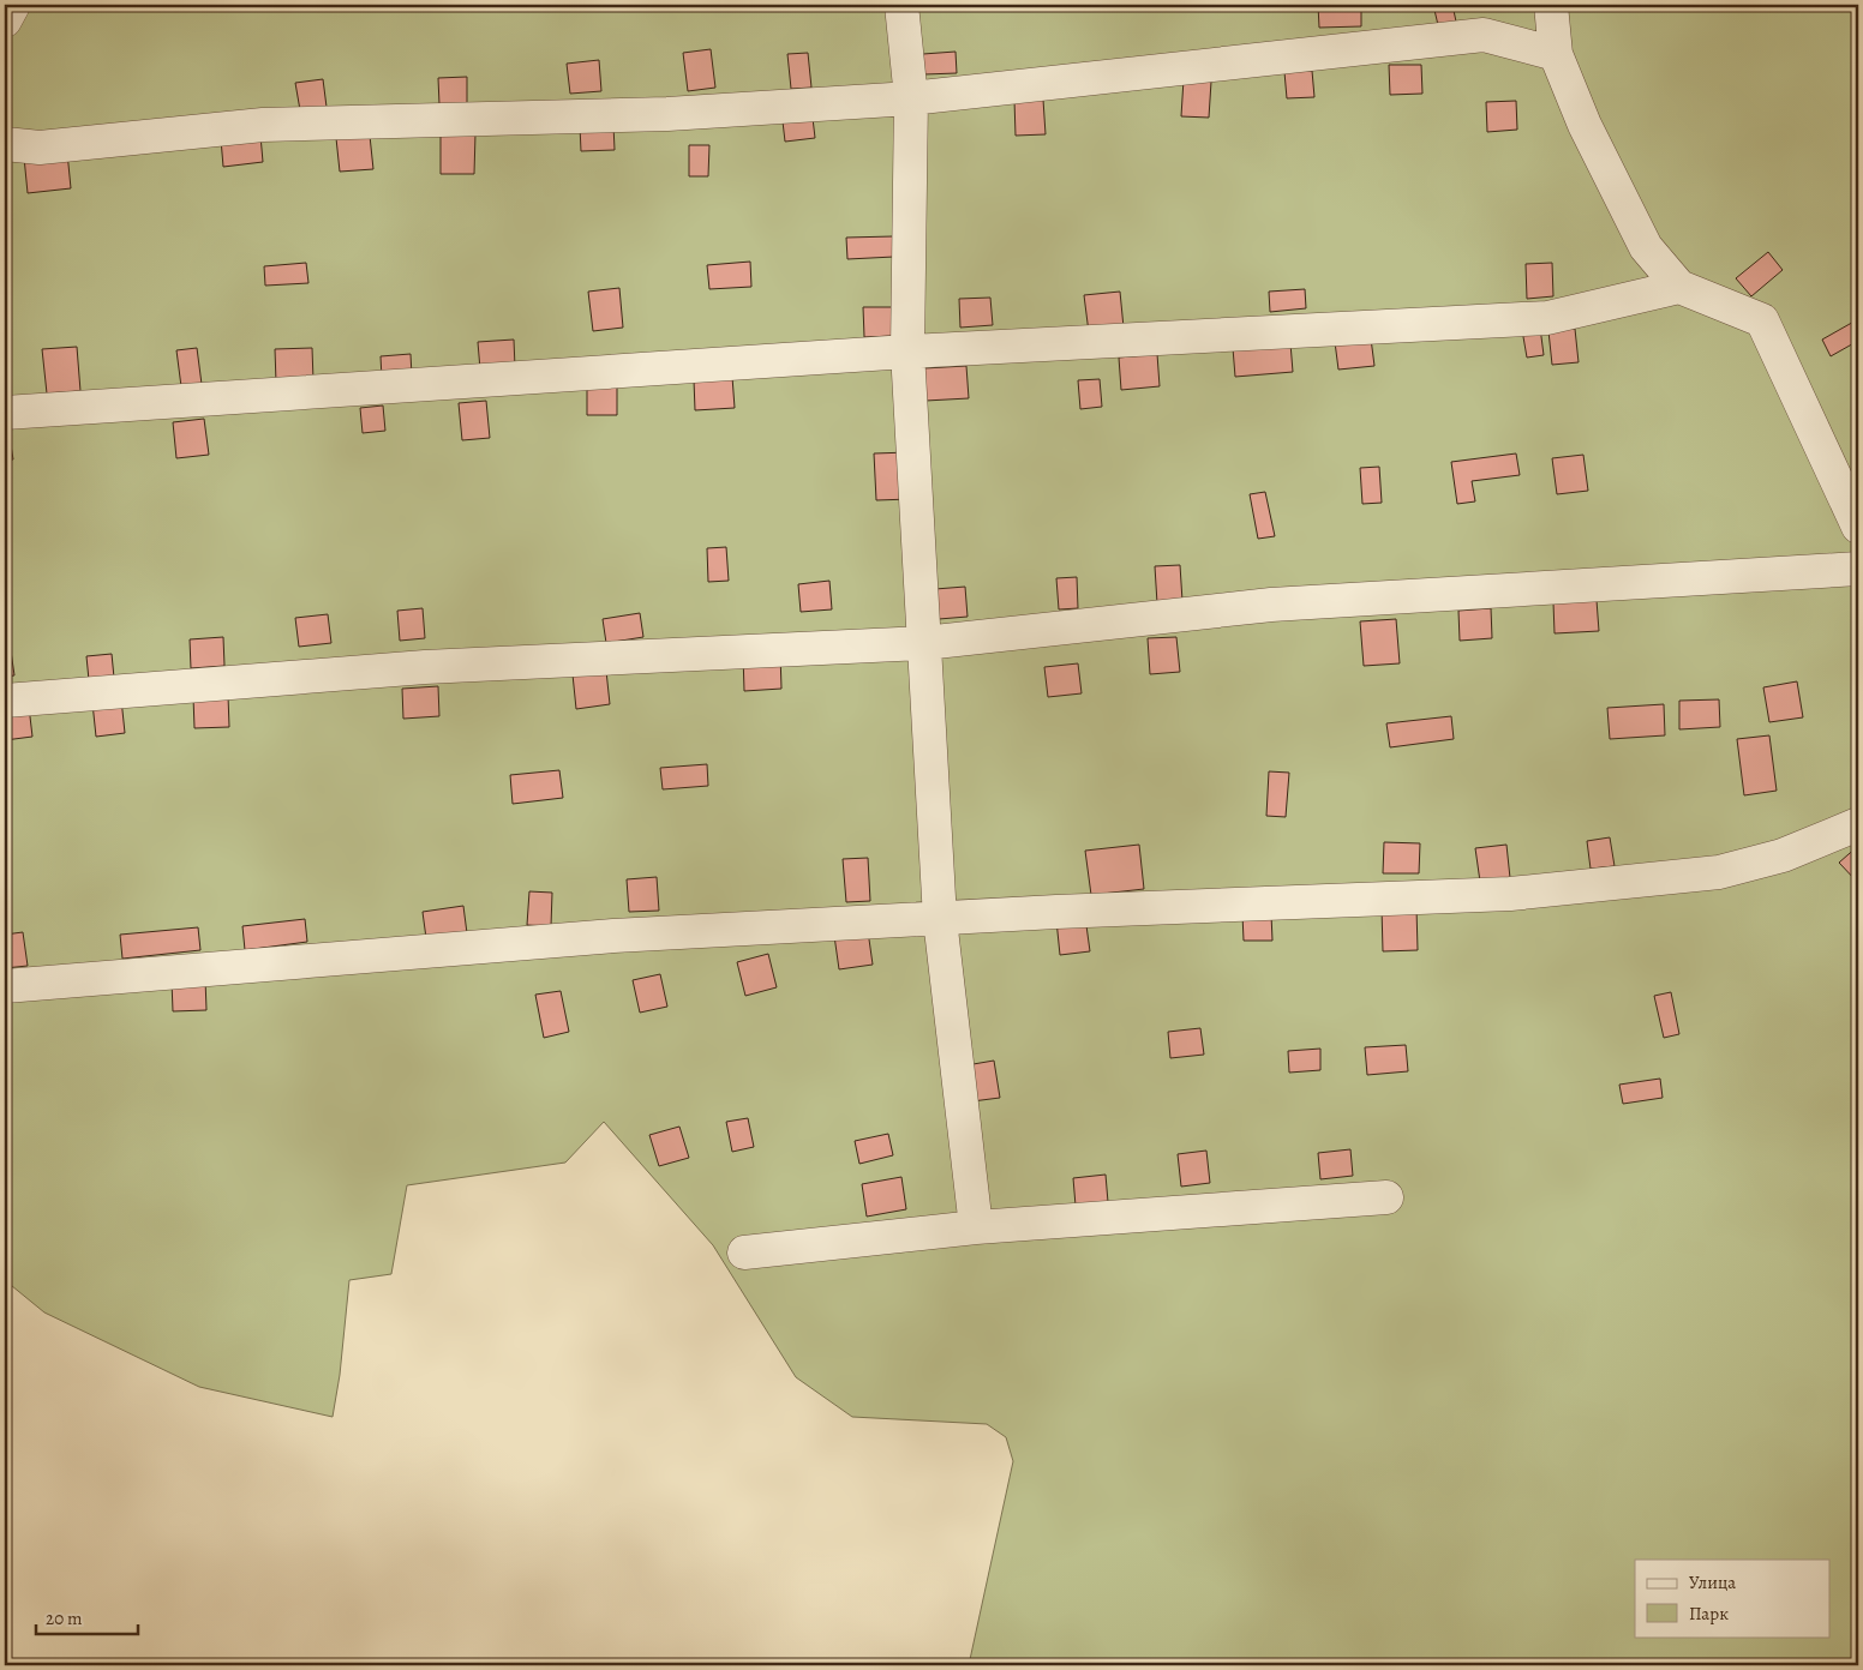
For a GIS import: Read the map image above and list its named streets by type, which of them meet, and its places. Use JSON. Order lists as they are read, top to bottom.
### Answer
{
  "legend": ["Улица", "Парк"],
  "scale_bar": "20 m"
}
